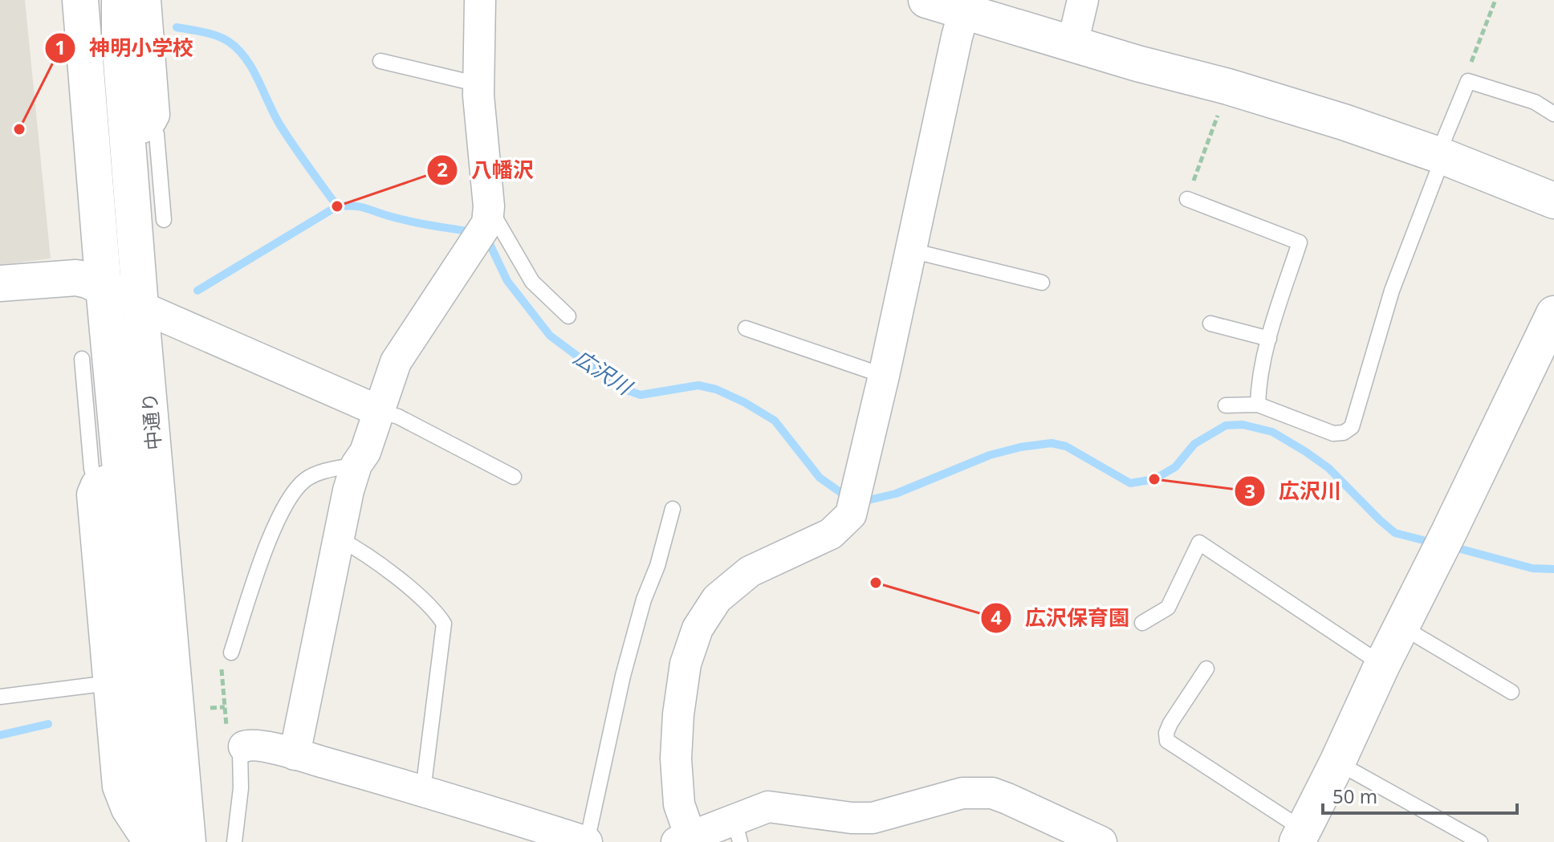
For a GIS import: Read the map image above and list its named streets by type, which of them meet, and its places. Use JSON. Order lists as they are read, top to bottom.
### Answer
{
  "streets": {
    "street": ["中通り"]
  },
  "water": ["広沢川"],
  "places": [
    "神明小学校",
    "八幡沢",
    "広沢川",
    "広沢保育園"
  ],
  "scale_bar": "50 m"
}
